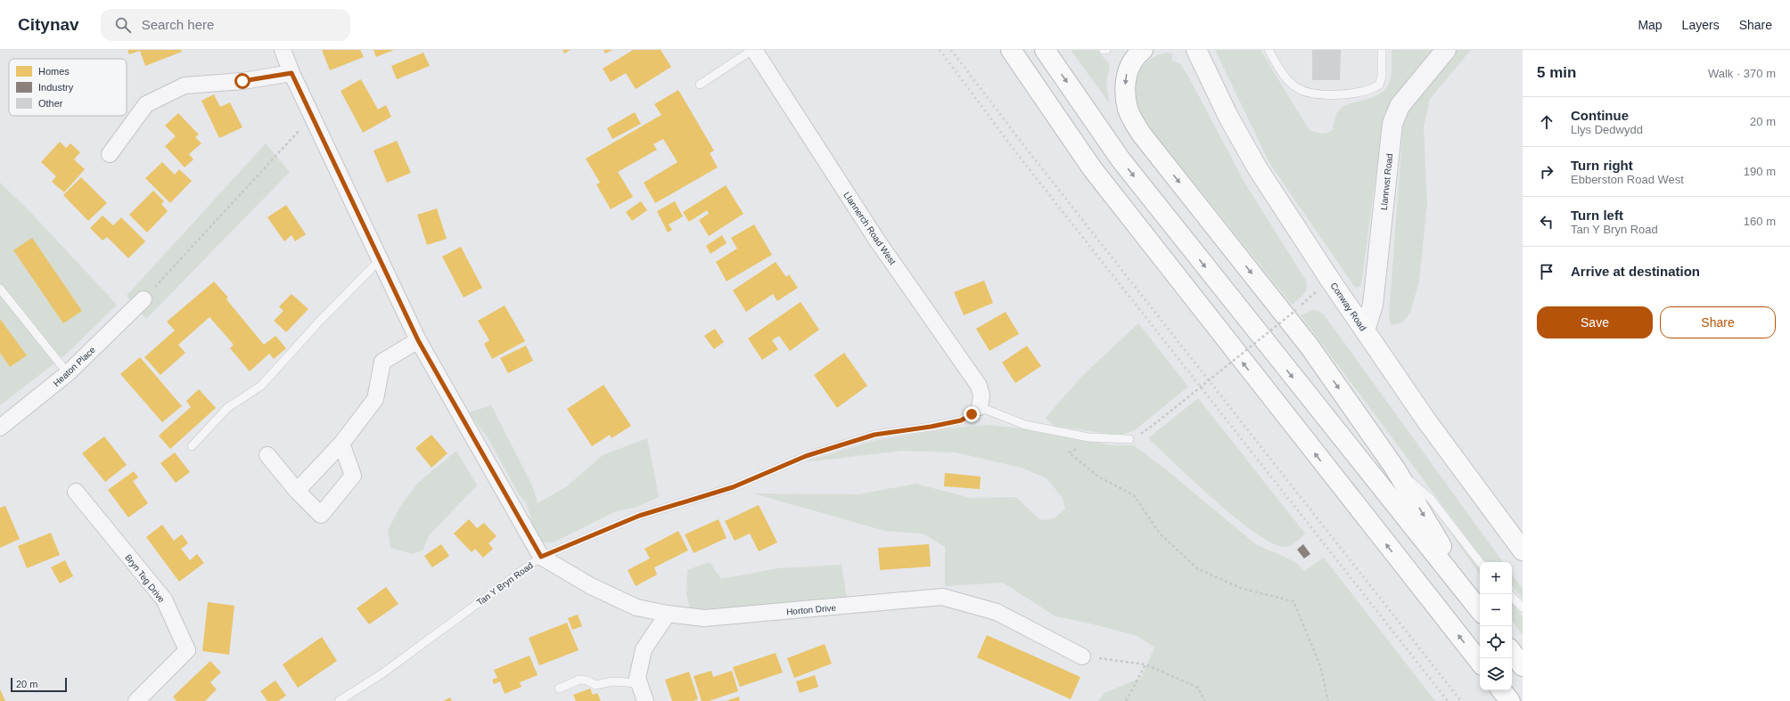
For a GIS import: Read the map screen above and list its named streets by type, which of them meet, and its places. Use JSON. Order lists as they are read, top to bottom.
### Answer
{
  "streets": {
    "main road": ["Conway Road"],
    "street": [
      "Llanrwst Road",
      "Llannerch Road West",
      "Heaton Place",
      "Bryn Teg Drive",
      "Horton Drive"
    ],
    "lane": ["Tan Y Bryn Road"]
  },
  "crossings": [
    ["Llanrwst Road", "Conway Road"],
    ["Llannerch Road West", "Tan Y Bryn Road"],
    ["Tan Y Bryn Road", "Horton Drive"]
  ],
  "legend": ["Homes", "Industry", "Other"],
  "scale_bar": "20 m",
  "page": {
    "header": "Citynav",
    "search": "Search here",
    "nav": ["Map", "Layers", "Share"],
    "heading": ["5 min", "Walk · 370 m"],
    "list": [
      ["Continue", "Llys Dedwydd", "20 m"],
      ["Turn right", "Ebberston Road West", "190 m"],
      ["Turn left", "Tan Y Bryn Road", "160 m"],
      "Arrive at destination"
    ],
    "buttons": ["Save", "Share"],
    "map_buttons": ["+", "−"],
    "scale": "20 m"
  }
}
